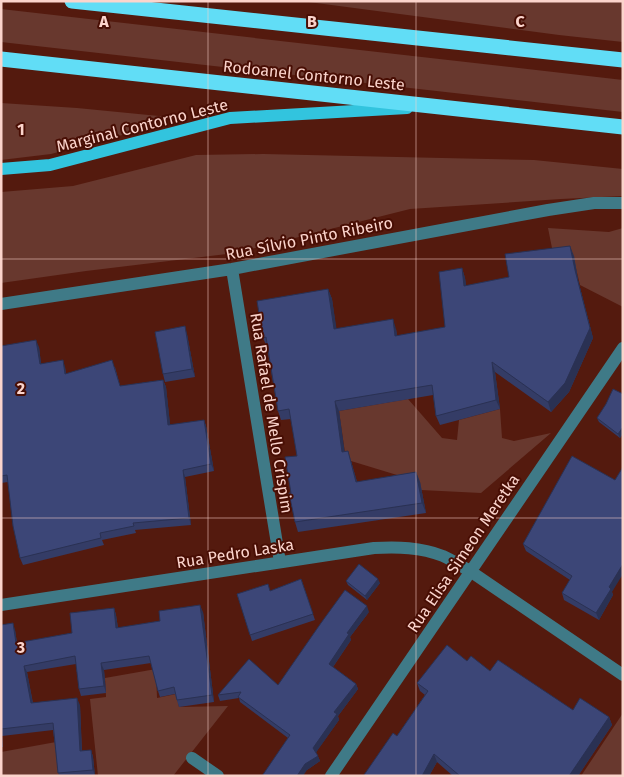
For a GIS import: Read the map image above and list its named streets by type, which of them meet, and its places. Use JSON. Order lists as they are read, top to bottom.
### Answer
{
  "streets": {
    "highway": ["Rodoanel Contorno Leste"],
    "main road": ["Marginal Contorno Leste"],
    "street": [
      "Rua Sílvio Pinto Ribeiro",
      "Rua Rafael de Mello Crispim",
      "Rua Pedro Laska",
      "Rua Elisa Simeon Meretka"
    ]
  },
  "crossings": [
    ["Rodoanel Contorno Leste", "Marginal Contorno Leste"],
    ["Rua Sílvio Pinto Ribeiro", "Rua Rafael de Mello Crispim"],
    ["Rua Rafael de Mello Crispim", "Rua Pedro Laska"],
    ["Rua Pedro Laska", "Rua Elisa Simeon Meretka"]
  ],
  "grid": {
    "columns": ["A", "B", "C"],
    "rows": ["1", "2", "3"]
  }
}
